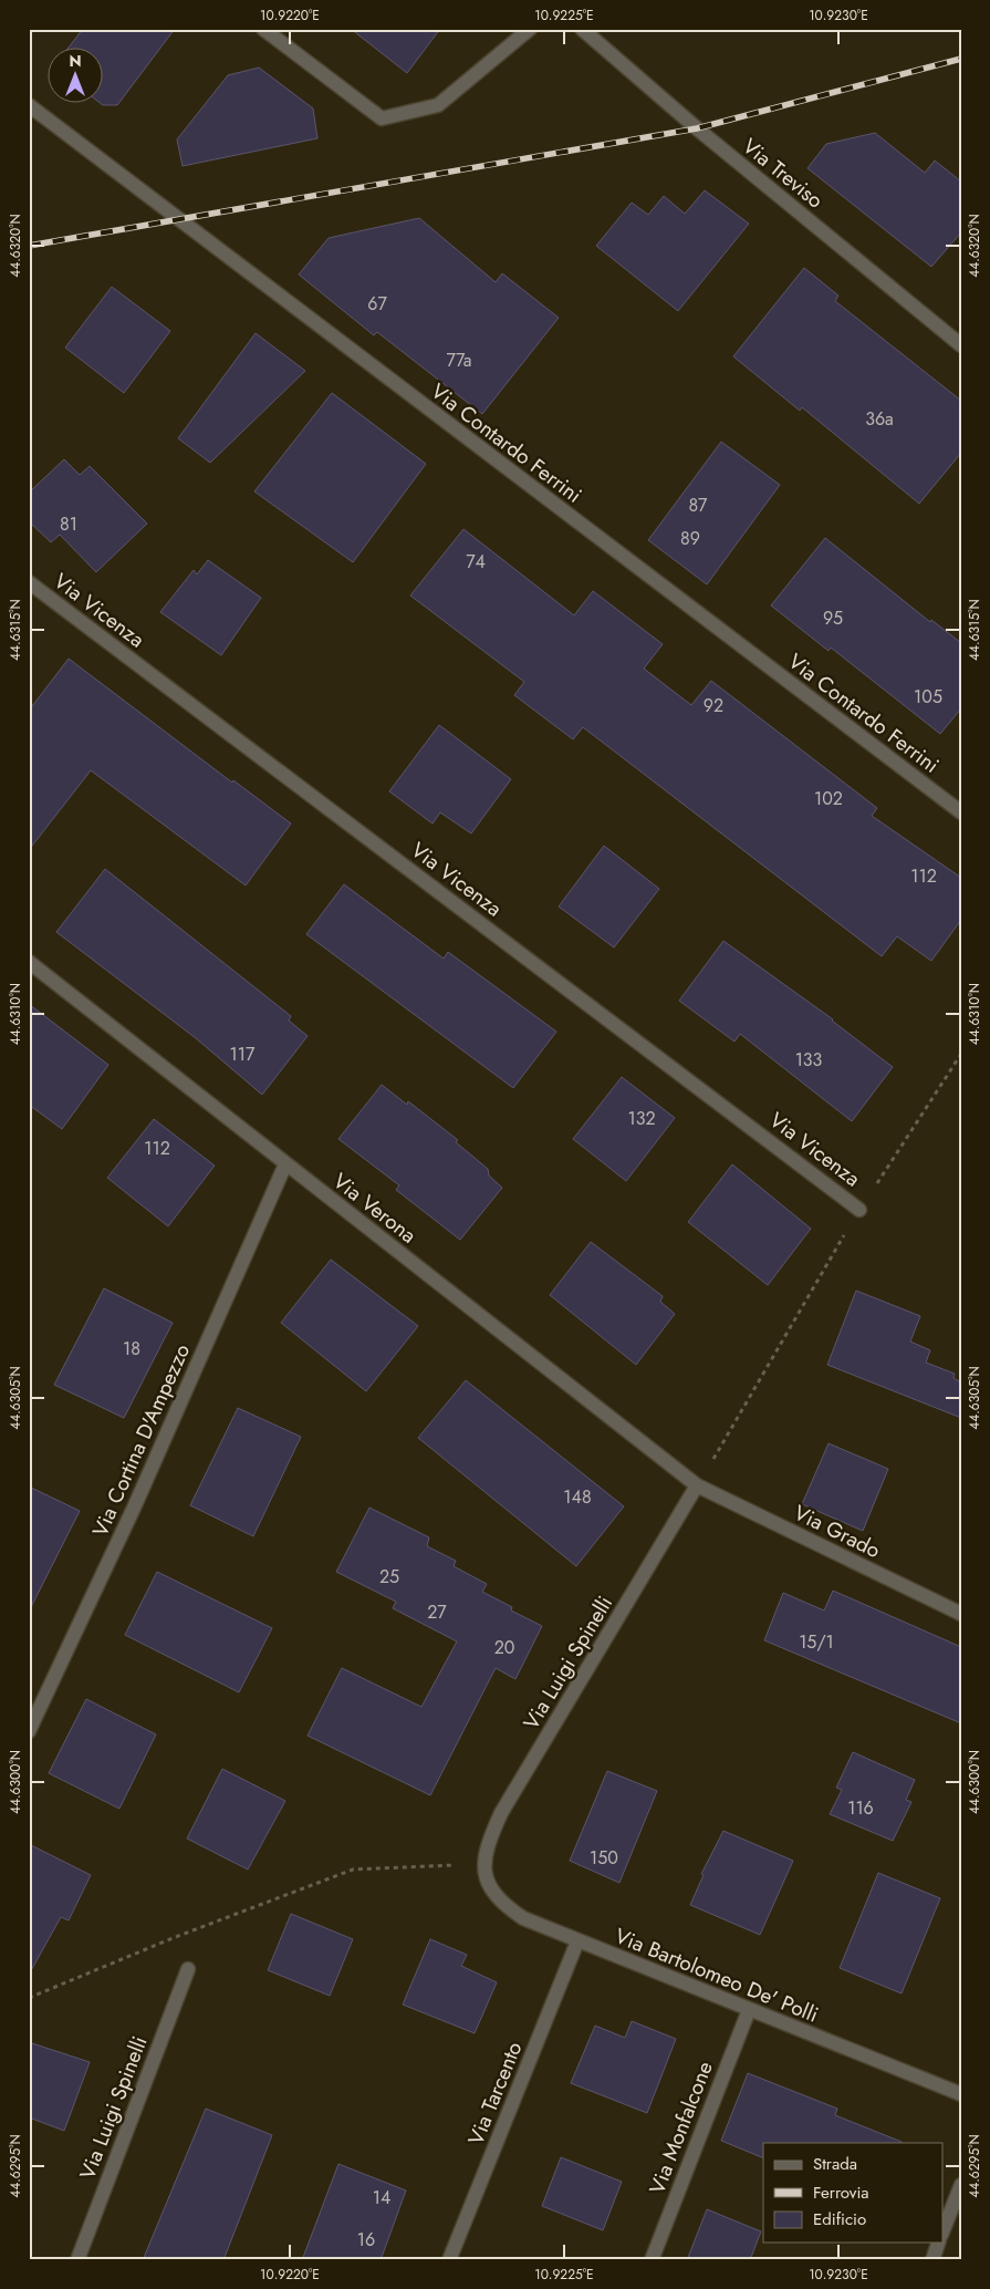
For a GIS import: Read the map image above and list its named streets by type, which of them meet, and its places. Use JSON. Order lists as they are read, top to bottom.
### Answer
{
  "streets": {
    "street": [
      "Via Treviso",
      "Via Contardo Ferrini",
      "Via Vicenza",
      "Via Verona",
      "Via Cortina D'Ampezzo",
      "Via Grado",
      "Via Luigi Spinelli",
      "Via Bartolomeo De' Polli",
      "Via Tarcento",
      "Via Monfalcone"
    ]
  },
  "crossings": [
    ["Via Verona", "Via Cortina D'Ampezzo"],
    ["Via Verona", "Via Grado"],
    ["Via Verona", "Via Luigi Spinelli"],
    ["Via Grado", "Via Luigi Spinelli"],
    ["Via Luigi Spinelli", "Via Bartolomeo De' Polli"],
    ["Via Bartolomeo De' Polli", "Via Tarcento"],
    ["Via Bartolomeo De' Polli", "Via Monfalcone"]
  ],
  "house_numbers": [
    "67",
    "77a",
    "36a",
    "87",
    "81",
    "89",
    "74",
    "95",
    "105",
    "92",
    "102",
    "112",
    "117",
    "133",
    "132",
    "112",
    "18",
    "148",
    "25",
    "27",
    "15/1",
    "20",
    "116",
    "150",
    "14",
    "16"
  ],
  "legend": ["Strada", "Ferrovia", "Edificio"],
  "north": "top",
  "coordinates": [
    "10.9220°E",
    "10.9225°E",
    "10.9230°E",
    "44.6320°N",
    "44.6315°N",
    "44.6310°N",
    "44.6305°N",
    "44.6300°N",
    "44.6295°N"
  ]
}
